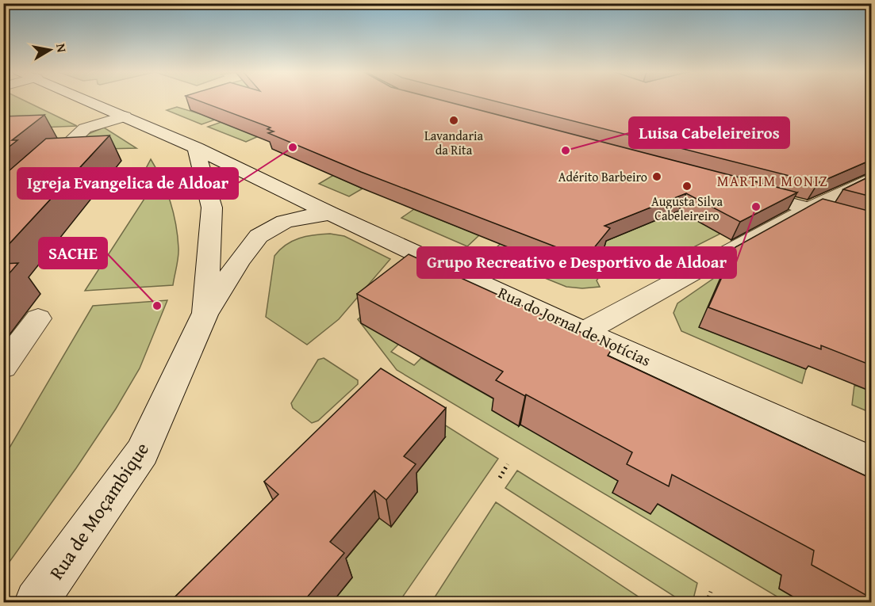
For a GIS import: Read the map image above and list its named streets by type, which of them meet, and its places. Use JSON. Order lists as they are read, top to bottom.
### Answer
{
  "streets": {
    "street": ["Rua do Jornal de Notícias", "Rua de Moçambique"]
  },
  "crossings": [
    ["Rua do Jornal de Notícias", "Rua de Moçambique"]
  ],
  "districts": ["MARTIM MONIZ"],
  "places": [
    "Lavandaria da Rita",
    "Igreja Evangelica de Aldoar",
    "Luisa Cabeleireiros",
    "Adérito Barbeiro",
    "Augusta Silva Cabeleireiro",
    "Grupo Recreativo e Desportivo de Aldoar",
    "SACHE"
  ],
  "north": "right"
}
